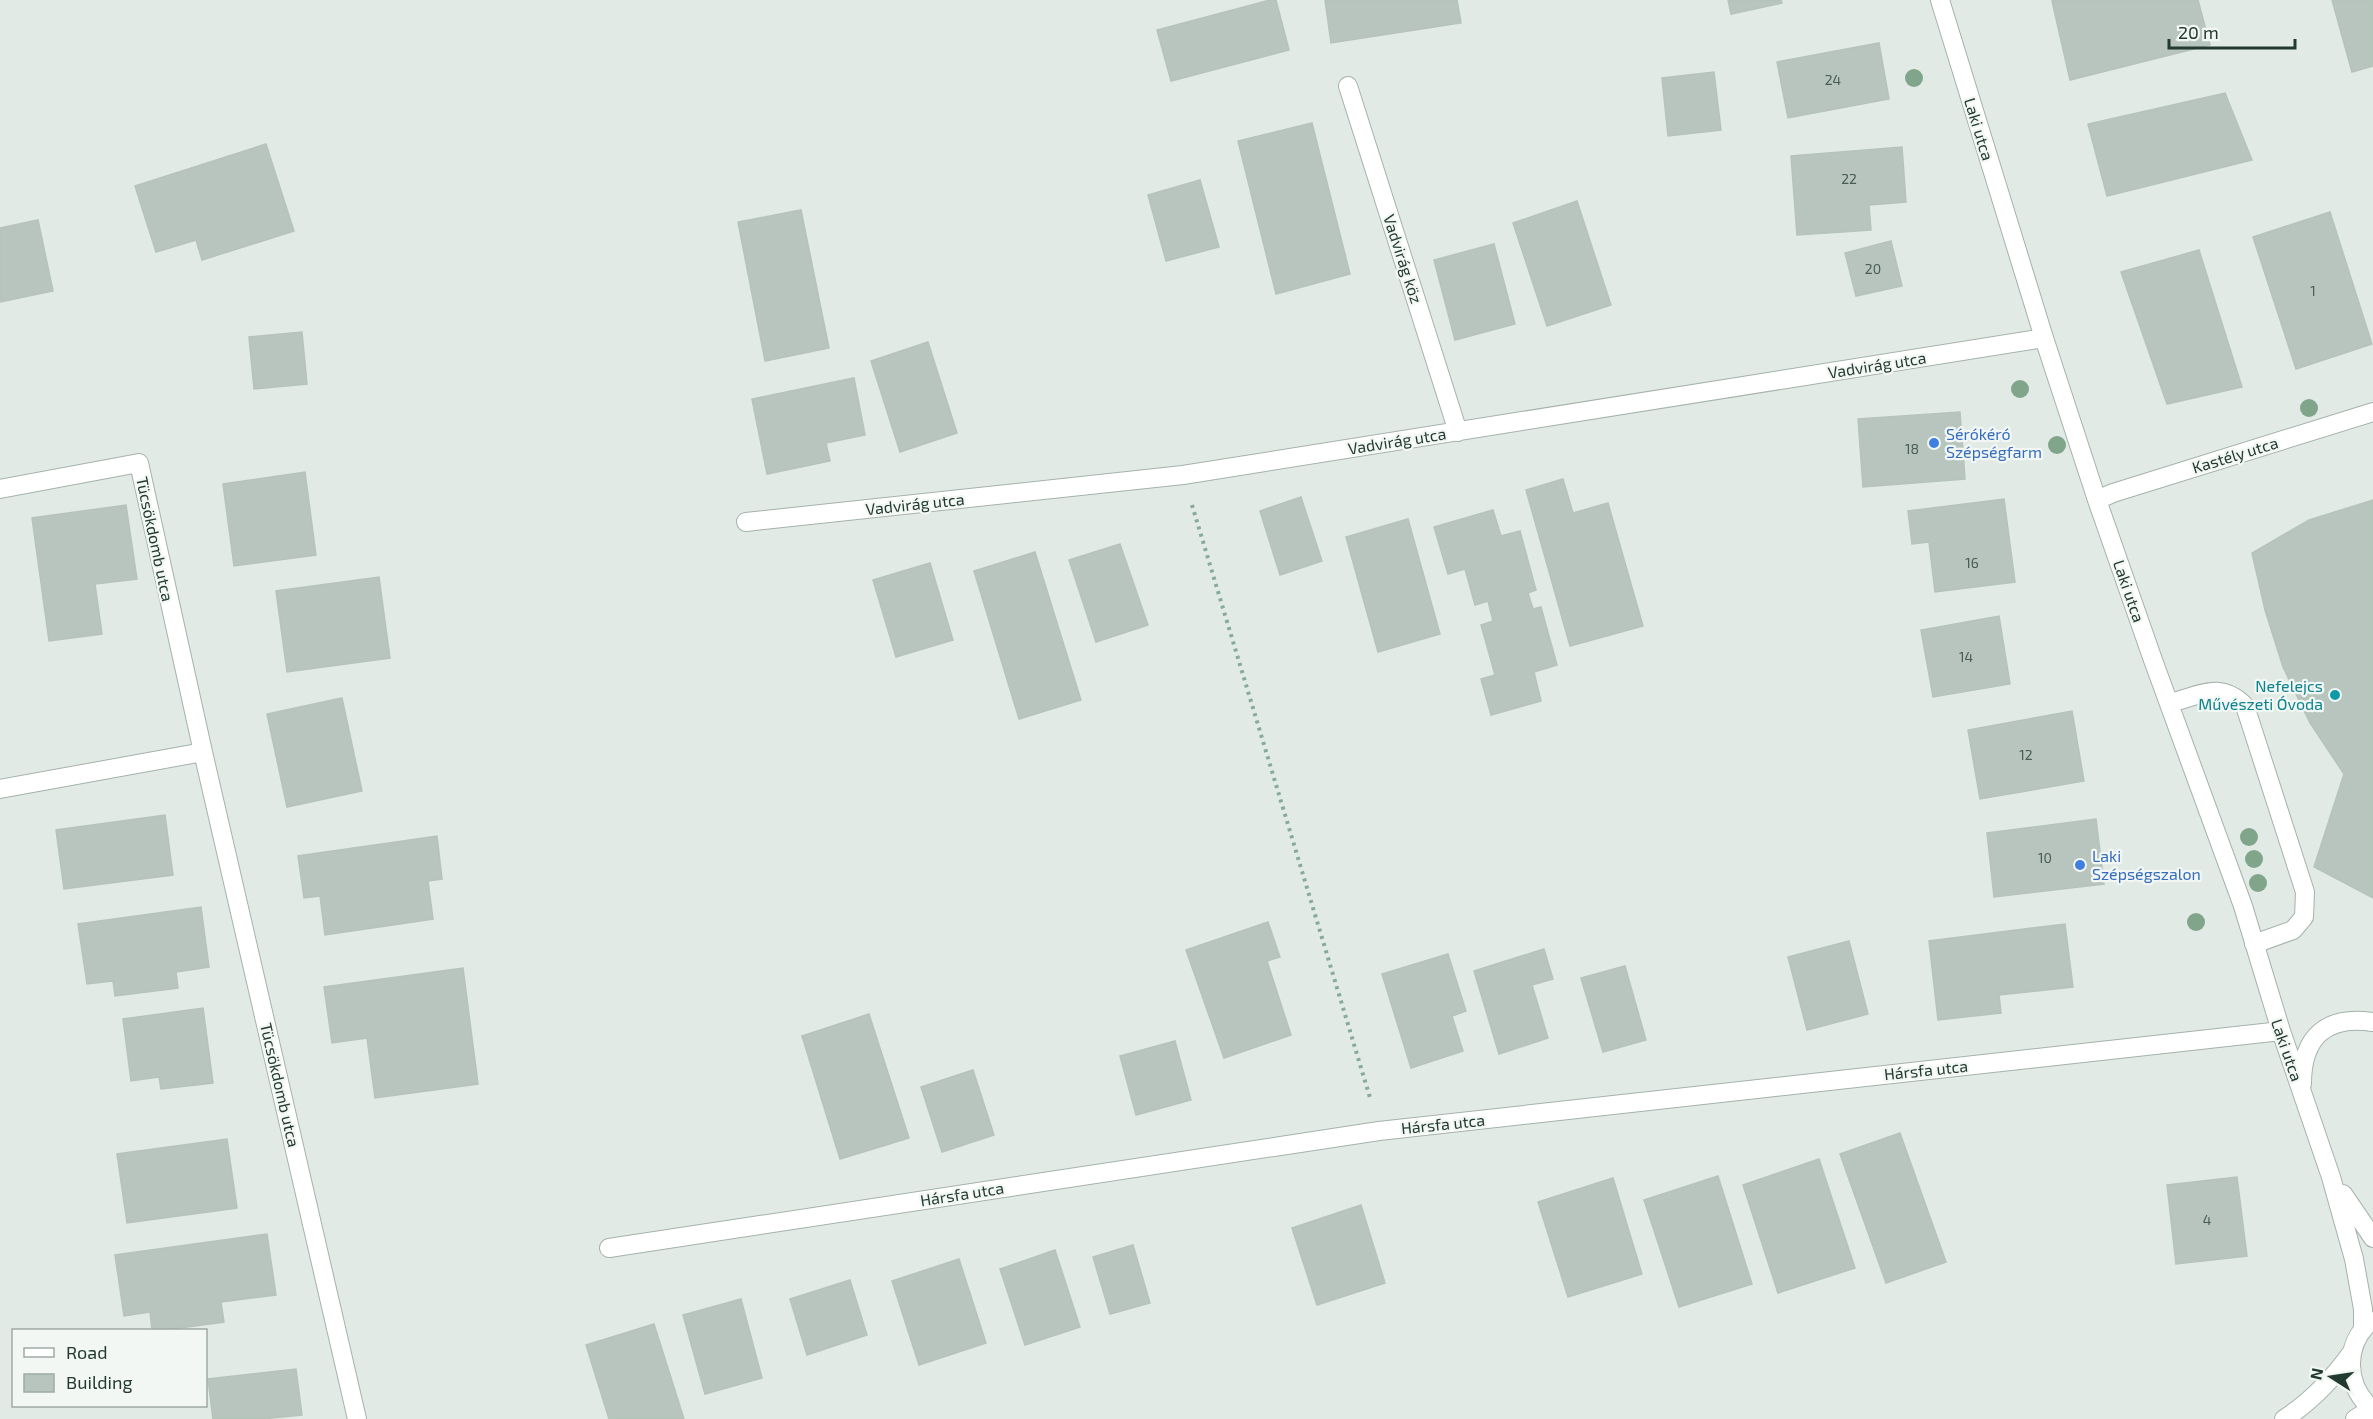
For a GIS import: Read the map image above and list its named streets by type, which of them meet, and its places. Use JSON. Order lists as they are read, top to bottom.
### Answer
{
  "streets": {
    "street": [
      "Laki utca",
      "Vadvirág köz",
      "Vadvirág utca",
      "Kastély utca",
      "Tücsökdomb utca",
      "Hársfa utca"
    ]
  },
  "crossings": [
    ["Laki utca", "Vadvirág utca"],
    ["Laki utca", "Kastély utca"],
    ["Laki utca", "Hársfa utca"],
    ["Vadvirág köz", "Vadvirág utca"]
  ],
  "places": ["Sérókéró Szépségfarm", "Nefelejcs Művészeti Óvoda", "Laki Szépségszalon"],
  "house_numbers": [
    "24",
    "22",
    "20",
    "1",
    "18",
    "16",
    "14",
    "12",
    "10",
    "4"
  ],
  "legend": ["Road", "Building"],
  "scale_bar": "20 m",
  "north": "left"
}
